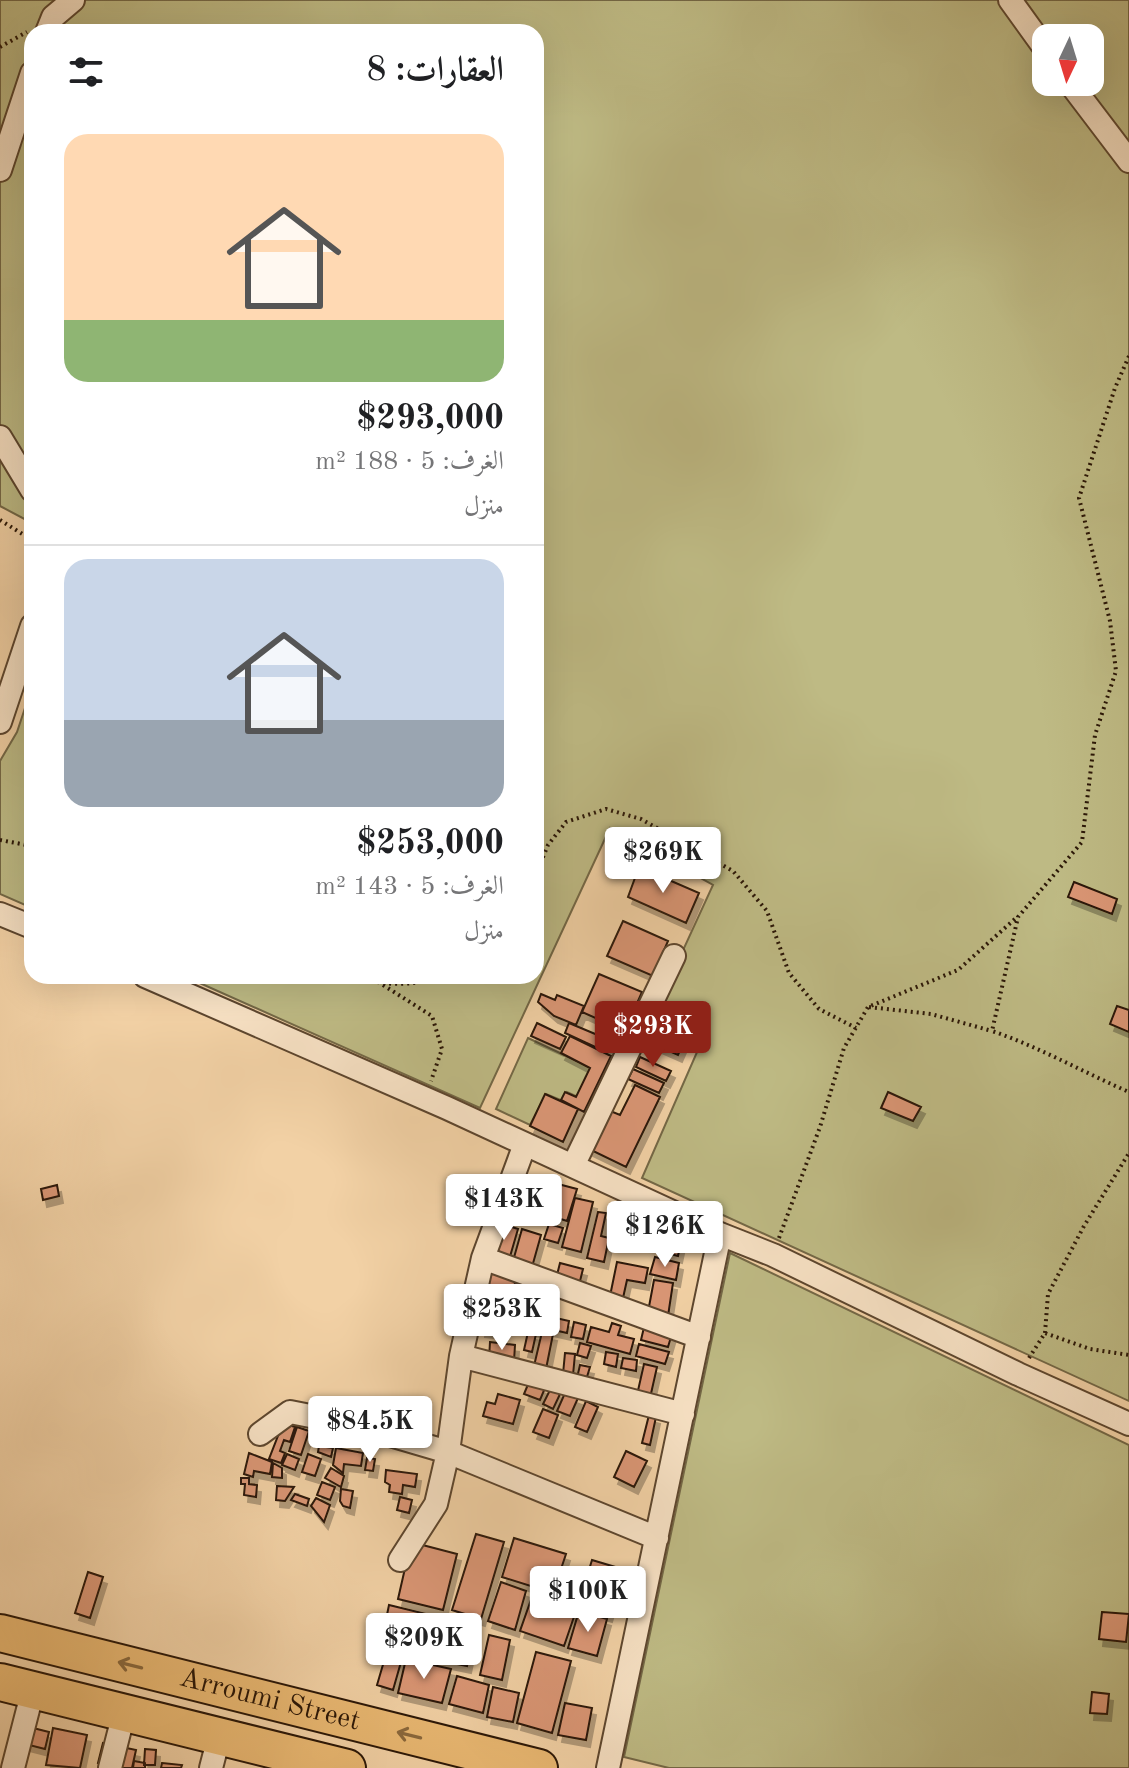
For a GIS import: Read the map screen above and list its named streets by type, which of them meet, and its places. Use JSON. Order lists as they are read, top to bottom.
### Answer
{
  "streets": {
    "main road": ["Arroumi Street"]
  },
  "north": "bottom",
  "page": {
    "heading": "العقارات: 8",
    "list": [
      {
        "name": "$293,000",
        "note": "الغرف: 5 · 188 m² · منزل"
      },
      {
        "name": "$253,000",
        "note": "الغرف: 5 · 143 m² · منزل"
      }
    ],
    "price": [
      "$269K",
      "$293K",
      "$143K",
      "$126K",
      "$253K",
      "$84.5K",
      "$100K",
      "$209K"
    ]
  }
}
